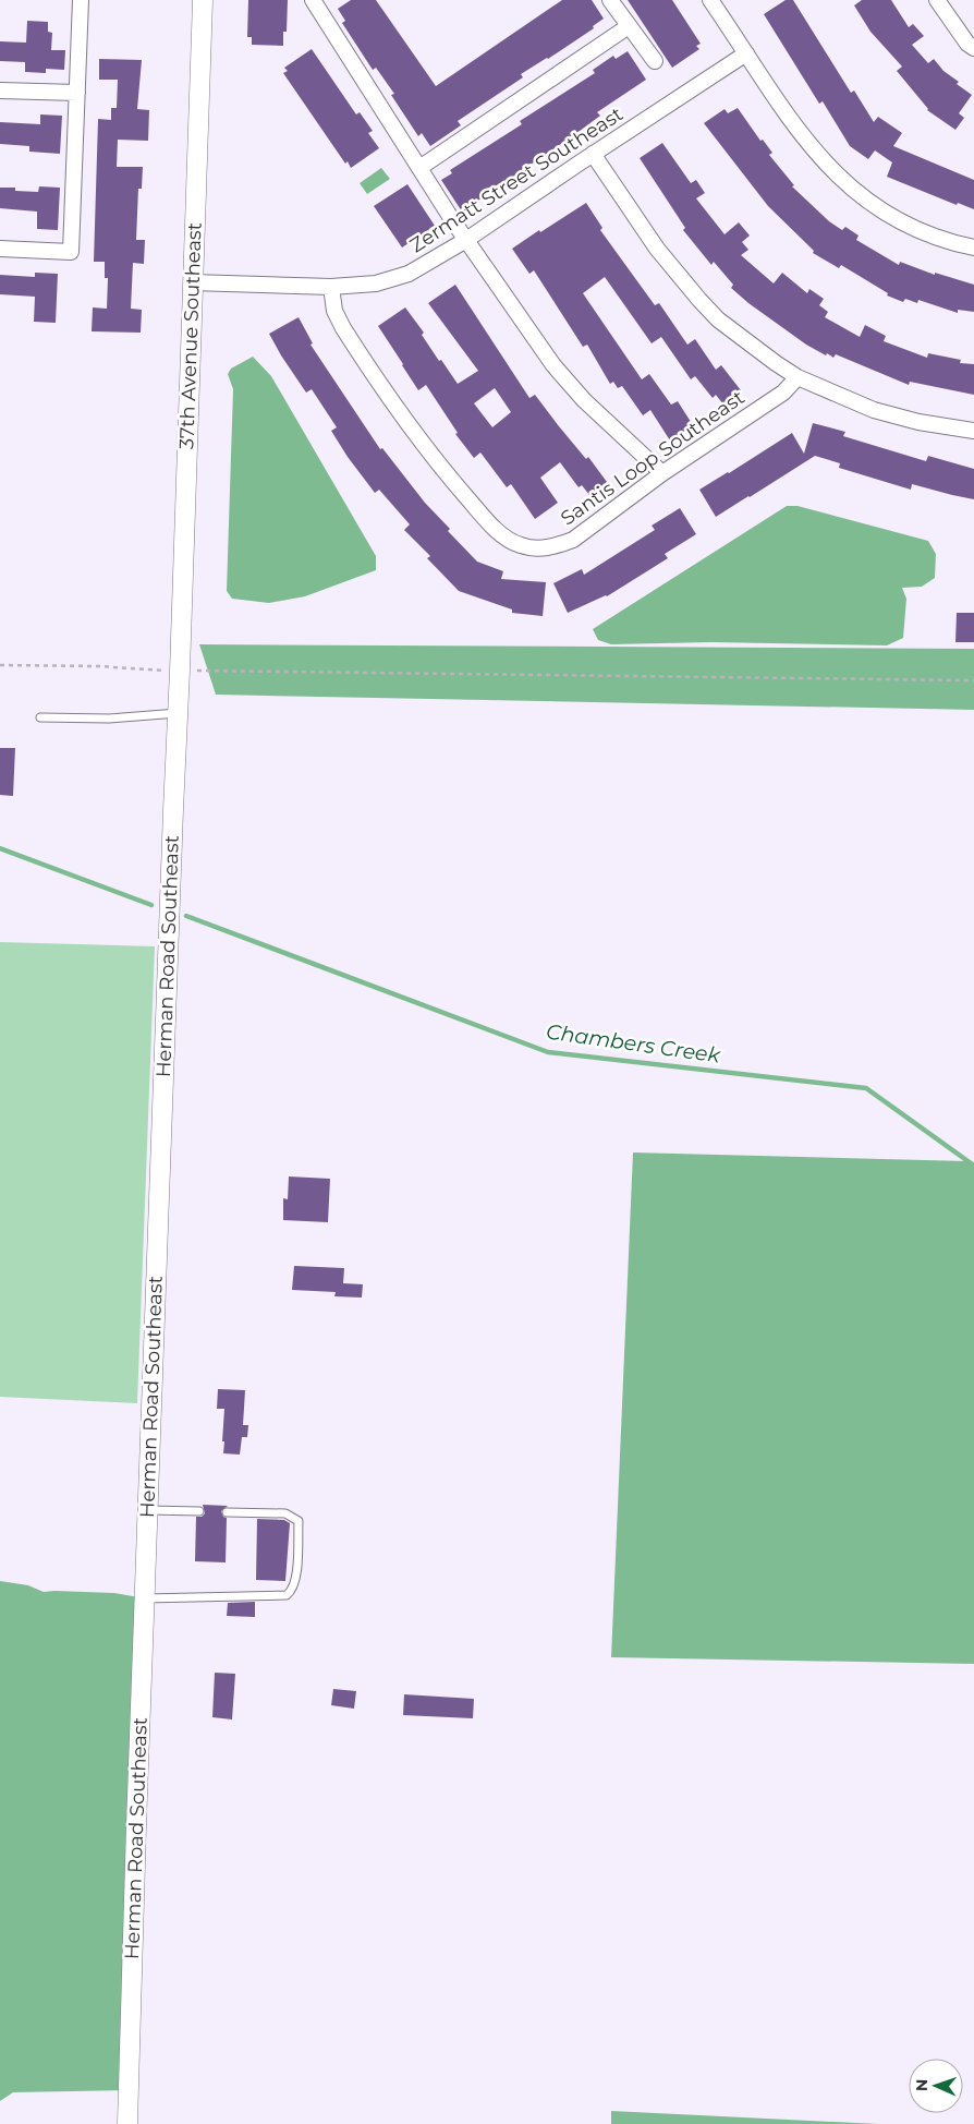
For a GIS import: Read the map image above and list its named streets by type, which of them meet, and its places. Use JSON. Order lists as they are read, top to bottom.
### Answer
{
  "streets": {
    "street": [
      "Zermatt Street Southeast",
      "37th Avenue Southeast",
      "Santis Loop Southeast",
      "Herman Road Southeast"
    ]
  },
  "crossings": [
    ["Zermatt Street Southeast", "37th Avenue Southeast"],
    ["Zermatt Street Southeast", "Santis Loop Southeast"],
    ["37th Avenue Southeast", "Herman Road Southeast"]
  ],
  "water": ["Chambers Creek"],
  "north": "left"
}
